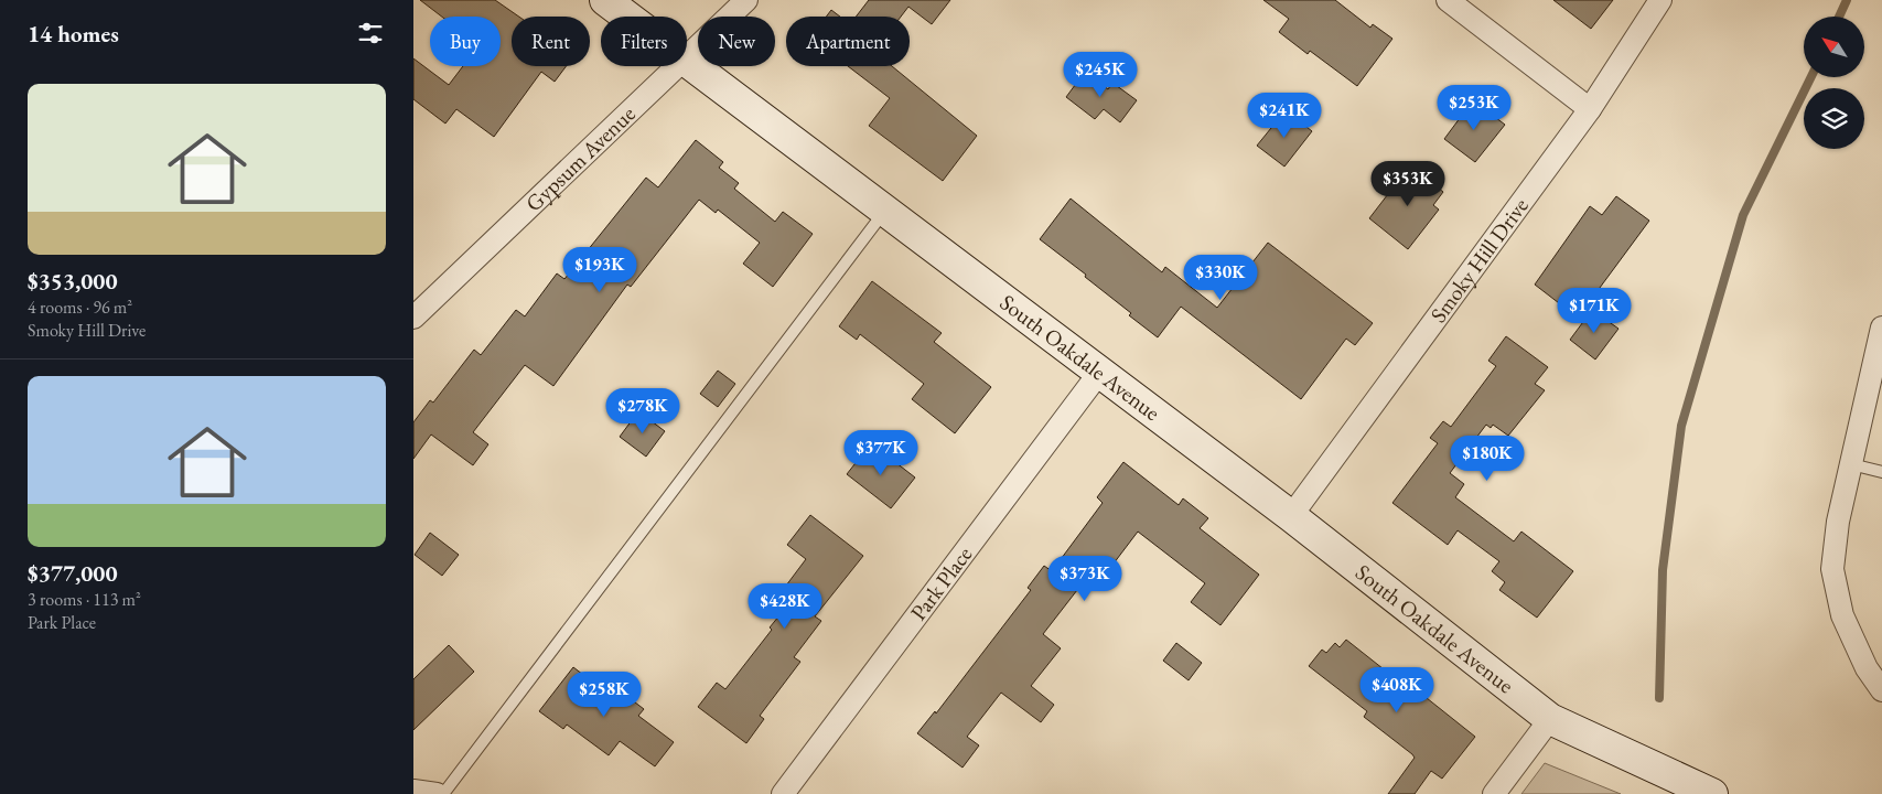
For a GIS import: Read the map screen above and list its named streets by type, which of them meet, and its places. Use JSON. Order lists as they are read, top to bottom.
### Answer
{
  "streets": {
    "street": [
      "Gypsum Avenue",
      "Smoky Hill Drive",
      "South Oakdale Avenue",
      "Park Place"
    ]
  },
  "crossings": [
    ["Smoky Hill Drive", "South Oakdale Avenue"],
    ["South Oakdale Avenue", "Park Place"]
  ],
  "north": "top left",
  "page": {
    "heading": "14 homes",
    "chip": [
      "Buy",
      "Rent",
      "Filters",
      "New",
      "Apartment"
    ],
    "price": [
      "$245K",
      "$253K",
      "$241K",
      "$353K",
      "$193K",
      "$330K",
      "$171K",
      "$278K",
      "$377K",
      "$180K",
      "$373K",
      "$428K",
      "$408K",
      "$258K"
    ],
    "list": [
      {
        "name": "$353,000",
        "note": "4 rooms · 96 m² · Smoky Hill Drive"
      },
      {
        "name": "$377,000",
        "note": "3 rooms · 113 m² · Park Place"
      }
    ]
  }
}
